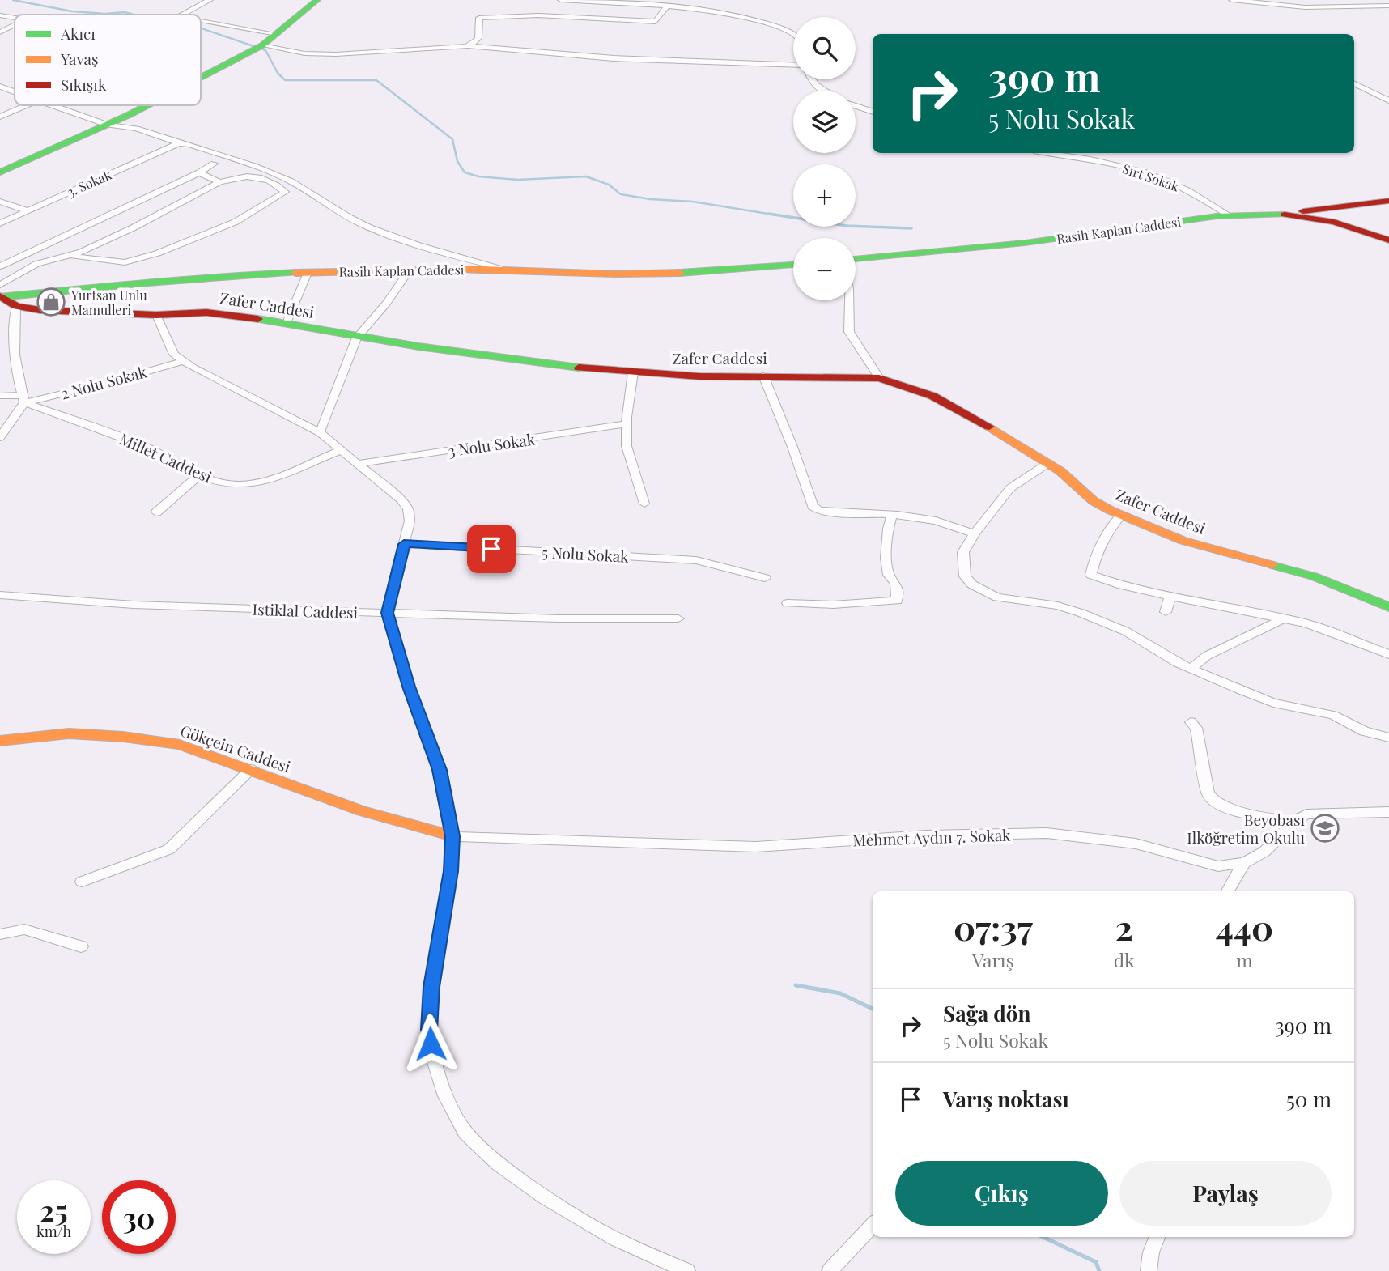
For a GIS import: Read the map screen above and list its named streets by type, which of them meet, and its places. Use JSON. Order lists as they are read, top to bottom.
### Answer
{
  "streets": {
    "street": [
      "Sırt Sokak",
      "3. Sokak",
      "Rasih Kaplan Caddesi",
      "Zafer Caddesi",
      "2 Nolu Sokak",
      "3 Nolu Sokak",
      "Millet Caddesi",
      "5 Nolu Sokak",
      "Istiklal Caddesi",
      "Gökçein Caddesi",
      "Mehmet Aydın 7. Sokak"
    ]
  },
  "crossings": [
    ["Sırt Sokak", "Rasih Kaplan Caddesi"],
    ["Rasih Kaplan Caddesi", "Zafer Caddesi"],
    ["2 Nolu Sokak", "Millet Caddesi"],
    ["Gökçein Caddesi", "Mehmet Aydın 7. Sokak"]
  ],
  "places": {
    "shop": ["Yurtsan Unlu Mamulleri"],
    "school or university": ["Beyobası Ilköğretim Okulu"]
  },
  "legend": ["Akıcı", "Yavaş", "Sıkışık"],
  "page": {
    "map_buttons": ["+", "−"],
    "turn": ["390 m", "5 Nolu Sokak"],
    "eta": [
      "07:37",
      "Varış",
      "2",
      "dk",
      "440",
      "m"
    ],
    "list": [
      {
        "name": "Sağa dön",
        "note": "5 Nolu Sokak",
        "value": "390 m"
      },
      {
        "name": "Varış noktası",
        "value": "50 m"
      }
    ],
    "buttons": ["Çıkış", "Paylaş"],
    "speed": "25 km/h",
    "limit": "30"
  }
}
